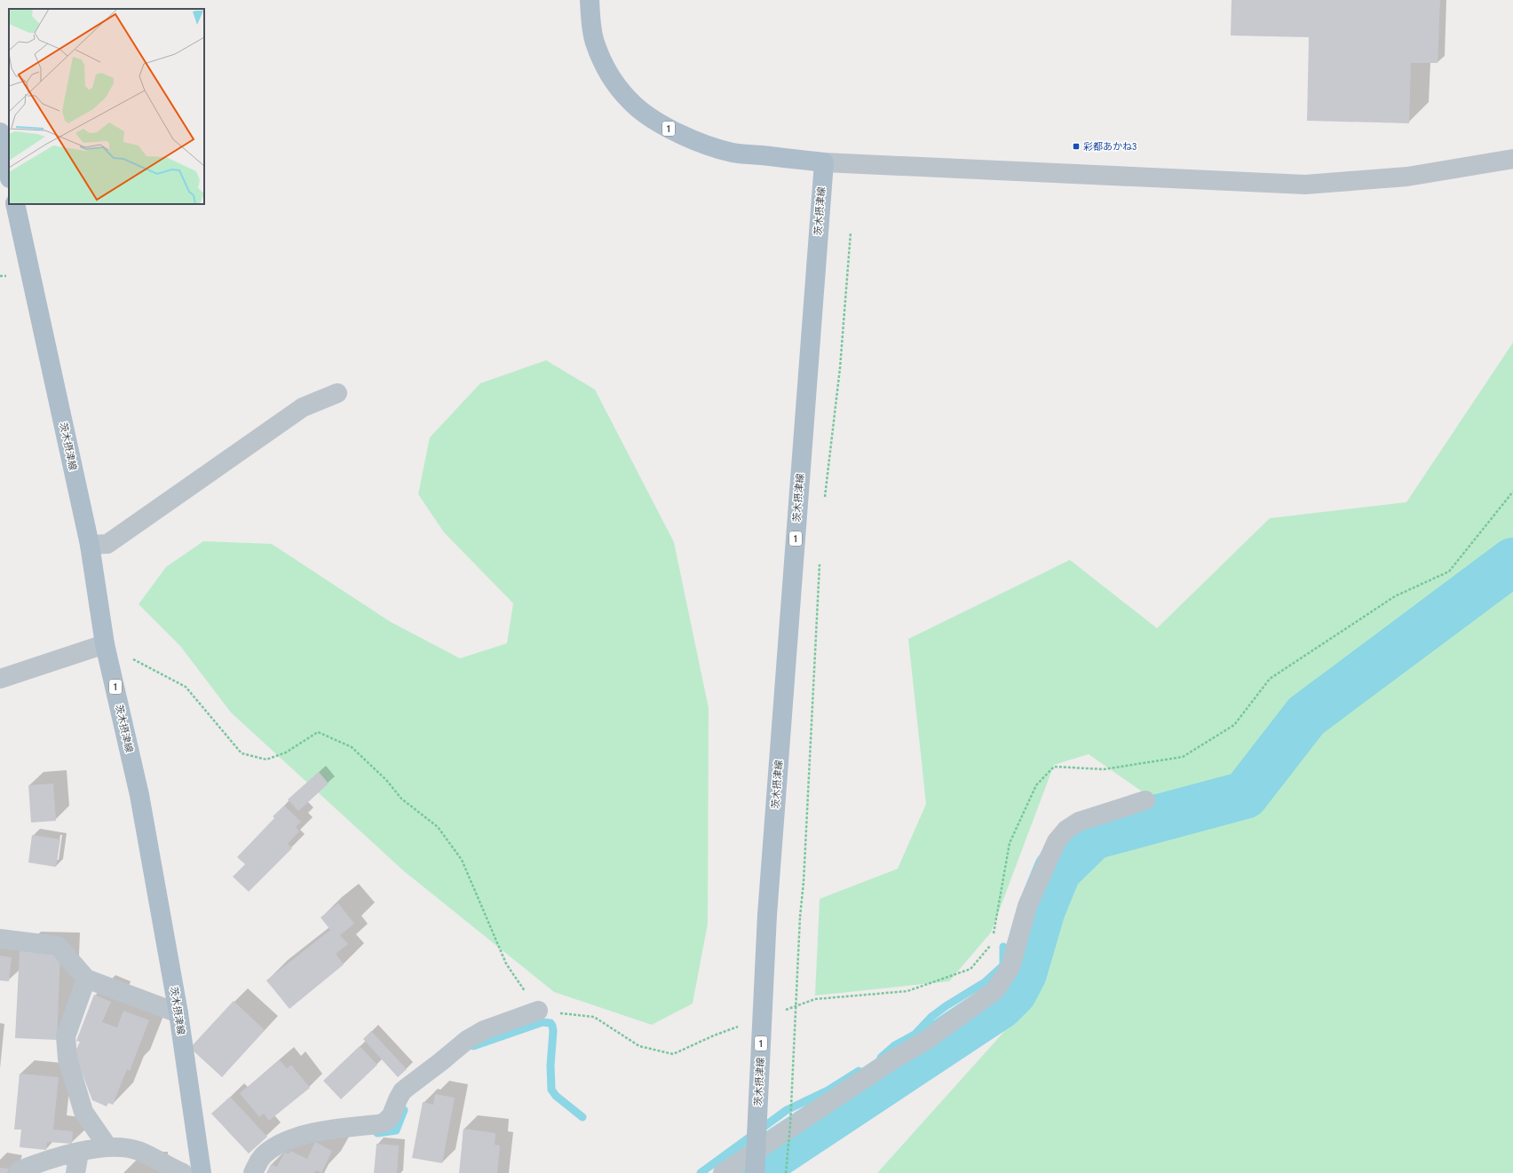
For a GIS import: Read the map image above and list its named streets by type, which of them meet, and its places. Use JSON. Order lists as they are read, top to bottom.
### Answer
{
  "streets": {
    "main road": ["1", "茨木摂津線"]
  },
  "crossings": [
    ["1", "茨木摂津線"]
  ],
  "places": {
    "transit": ["彩都あかね3"]
  }
}
